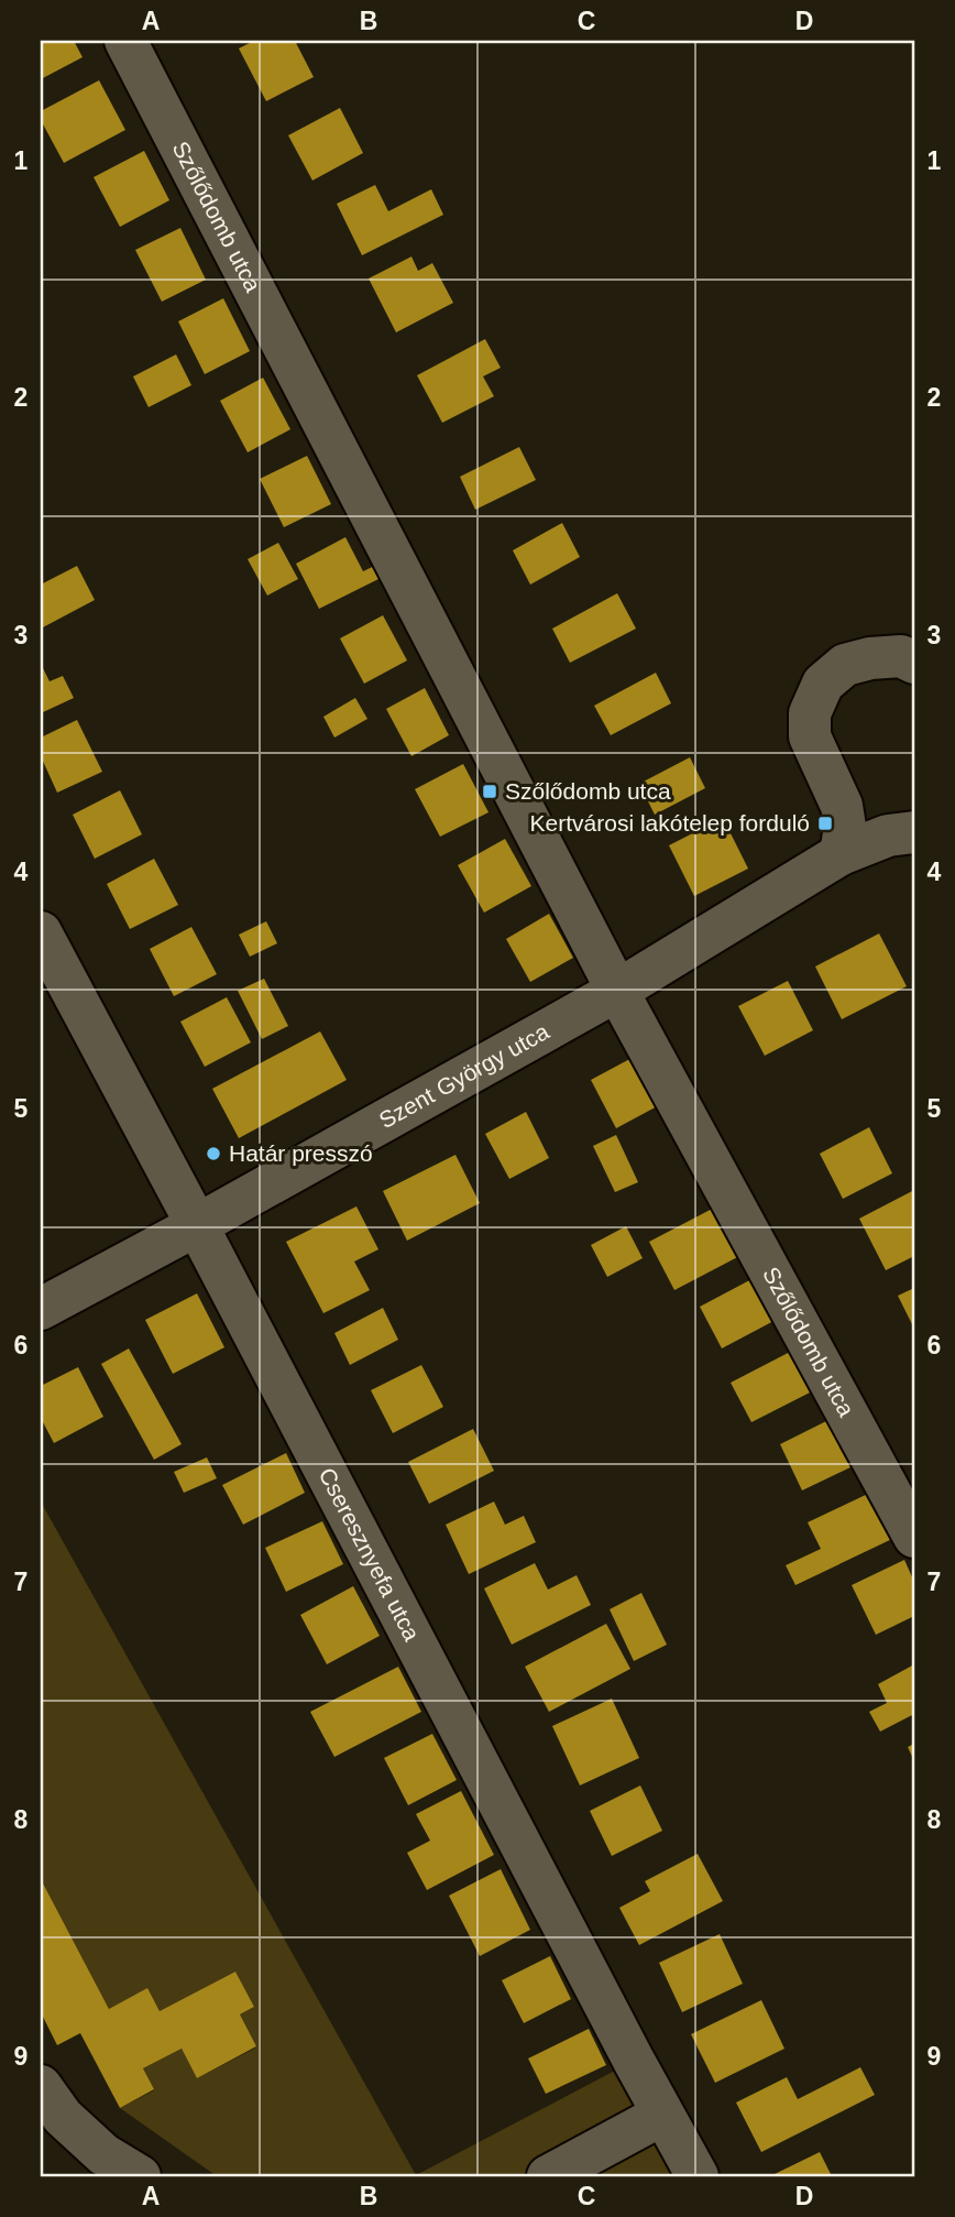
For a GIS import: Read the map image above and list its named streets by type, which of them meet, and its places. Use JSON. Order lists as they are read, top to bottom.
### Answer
{
  "streets": {
    "street": ["Szőlődomb utca", "Szent György utca", "Cseresznyefa utca"]
  },
  "crossings": [
    ["Szőlődomb utca", "Szent György utca"],
    ["Szent György utca", "Cseresznyefa utca"]
  ],
  "places": {
    "transit": ["Szőlődomb utca", "Kertvárosi lakótelep forduló"],
    "other": ["Határ presszó"]
  },
  "grid": {
    "columns": [
      "A",
      "B",
      "C",
      "D"
    ],
    "rows": [
      "1",
      "2",
      "3",
      "4",
      "5",
      "6",
      "7",
      "8",
      "9"
    ]
  }
}
